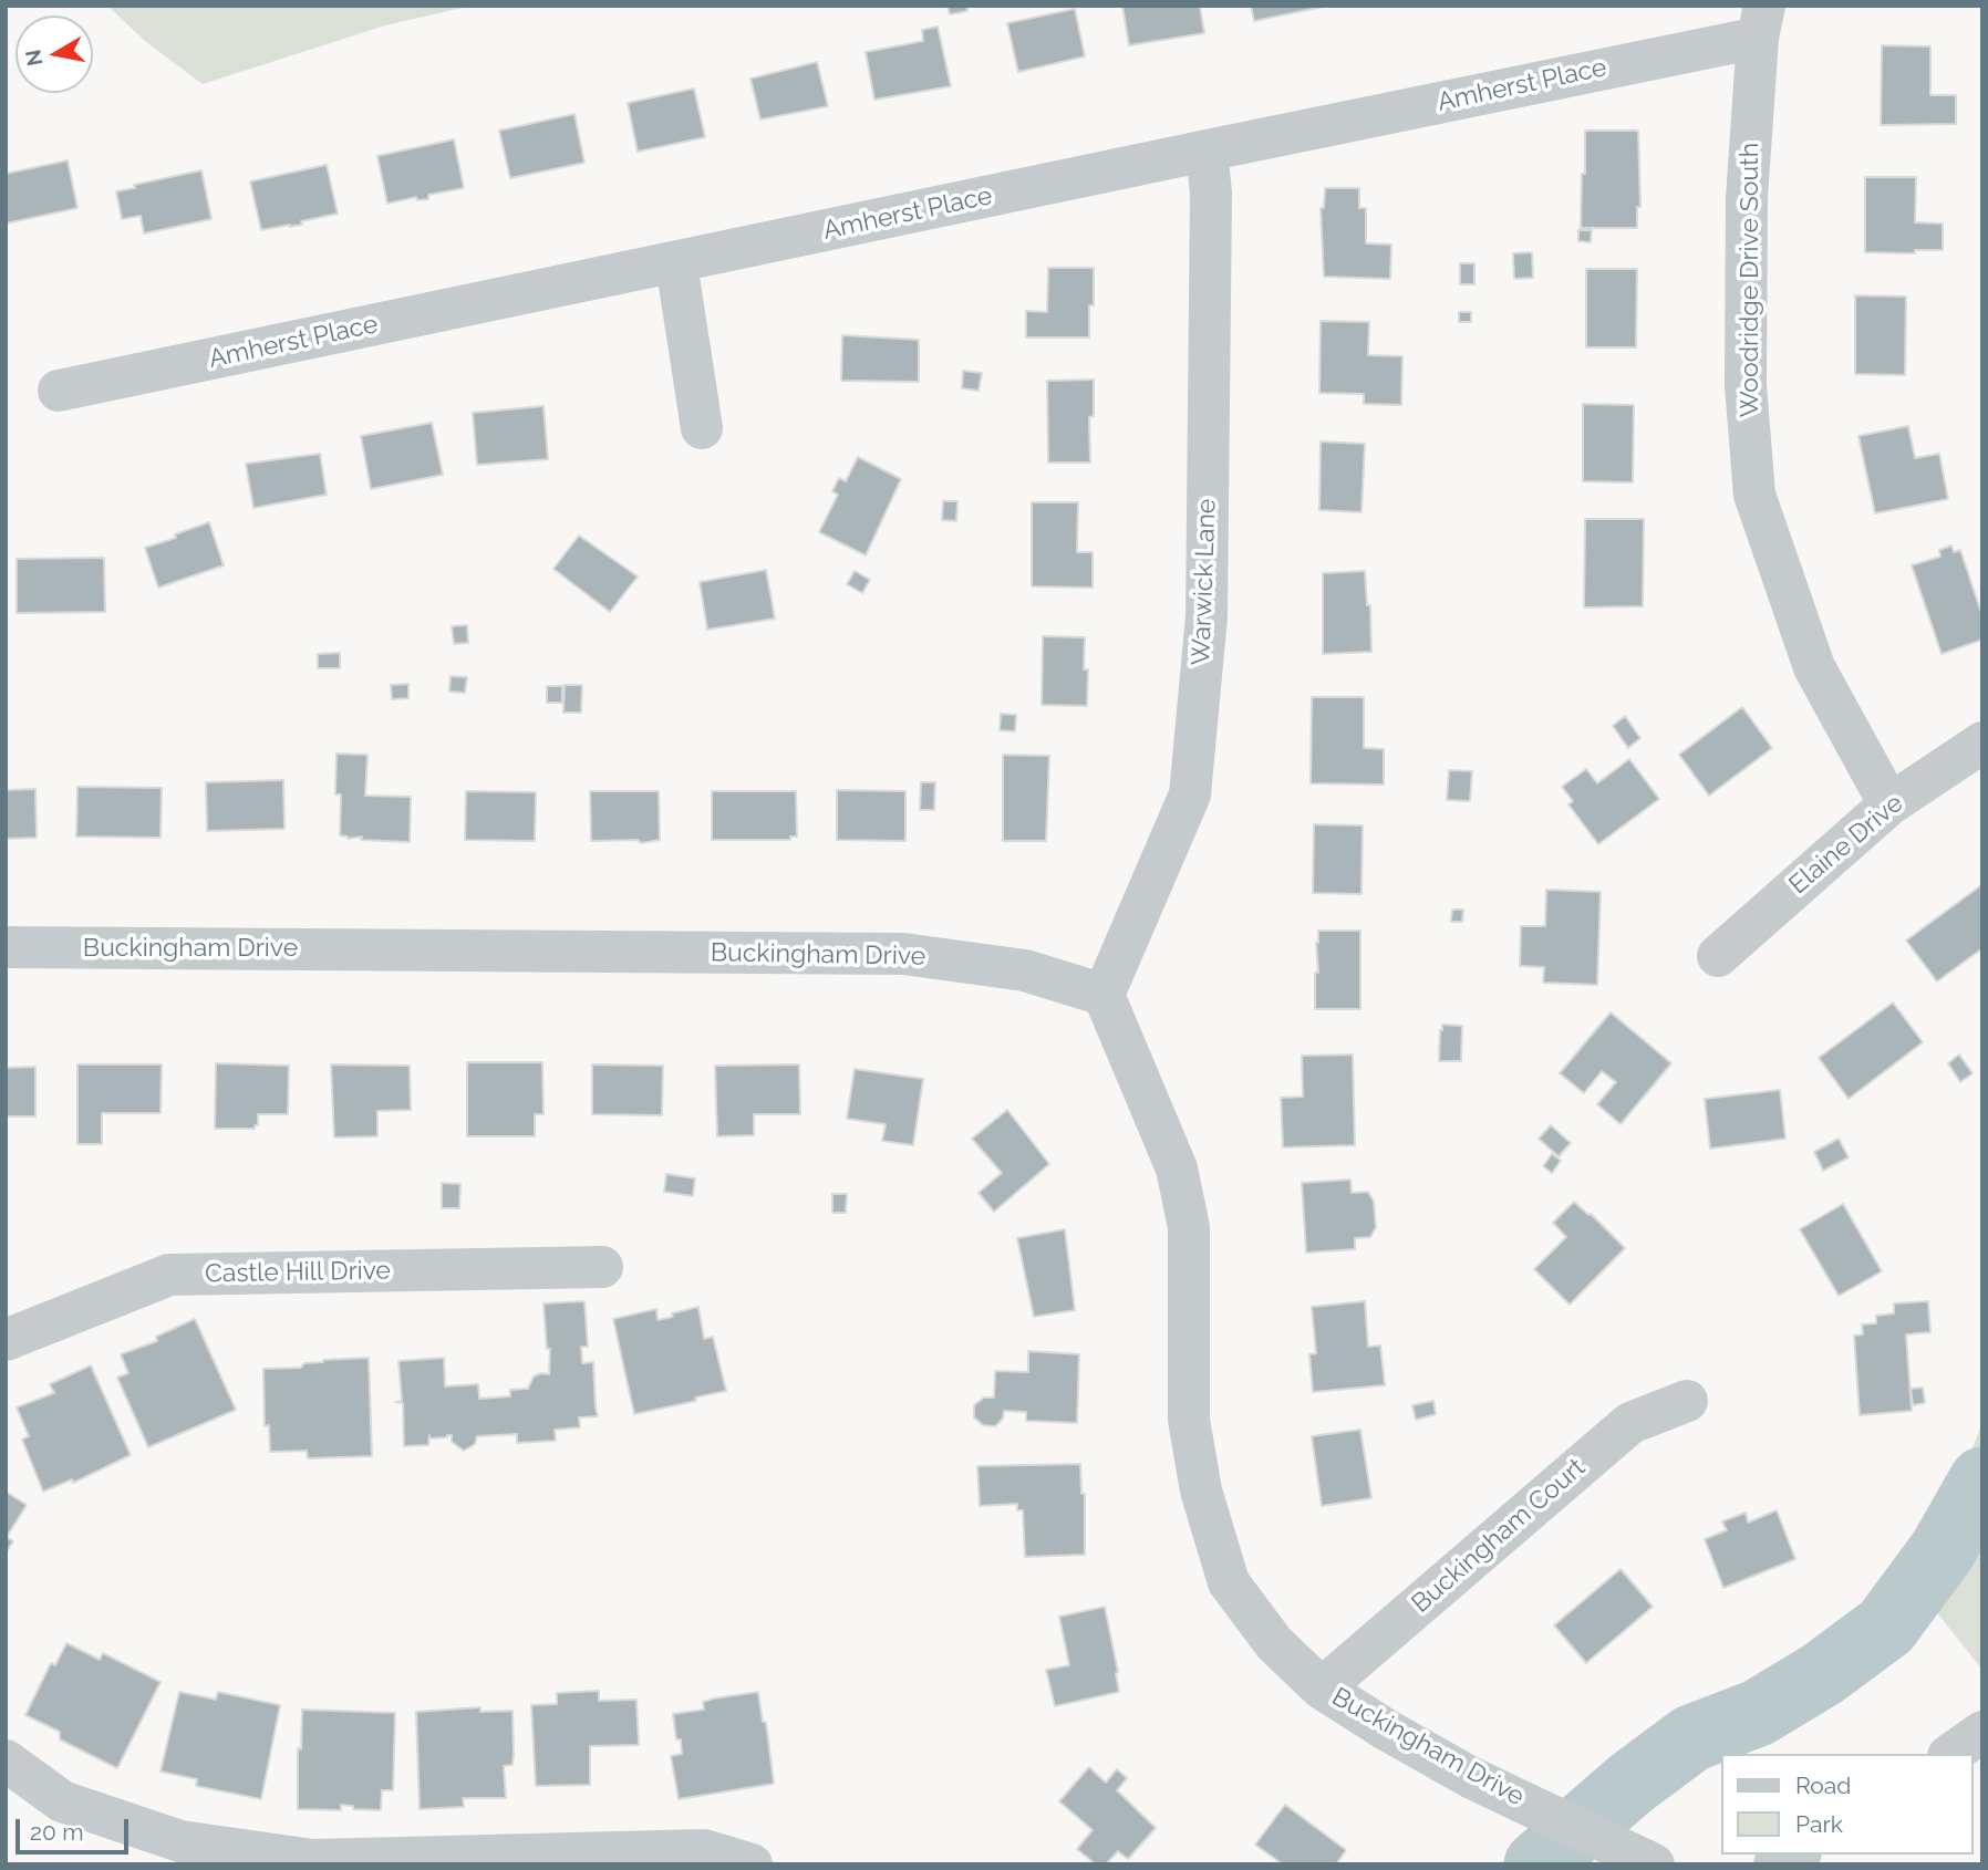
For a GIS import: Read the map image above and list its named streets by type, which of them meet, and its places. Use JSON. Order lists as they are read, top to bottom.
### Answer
{
  "streets": {
    "street": [
      "Amherst Place",
      "Woodridge Drive South",
      "Warwick Lane",
      "Elaine Drive",
      "Buckingham Drive",
      "Castle Hill Drive",
      "Buckingham Court"
    ]
  },
  "crossings": [
    ["Amherst Place", "Woodridge Drive South"],
    ["Amherst Place", "Warwick Lane"],
    ["Woodridge Drive South", "Elaine Drive"],
    ["Warwick Lane", "Buckingham Drive"],
    ["Buckingham Drive", "Buckingham Court"]
  ],
  "legend": ["Road", "Park"],
  "scale_bar": "20 m",
  "north": "left"
}
